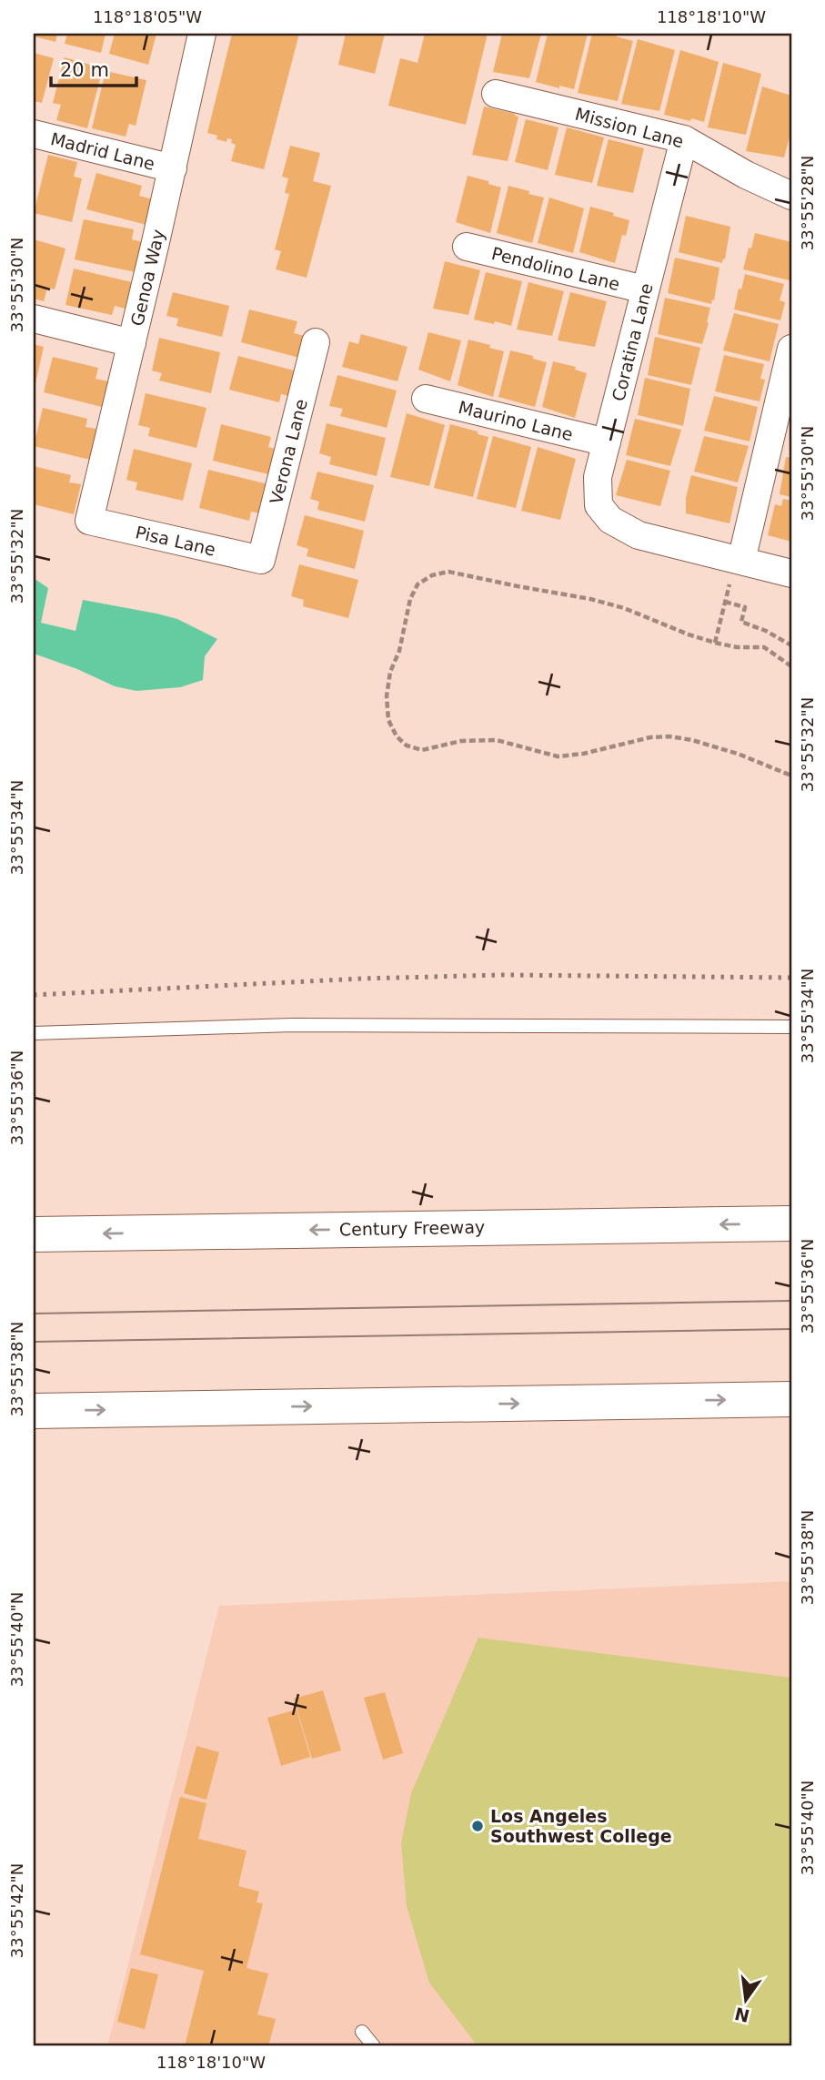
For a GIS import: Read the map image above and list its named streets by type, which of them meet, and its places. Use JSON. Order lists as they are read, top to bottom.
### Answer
{
  "streets": {
    "highway": ["Century Freeway"],
    "street": [
      "Mission Lane",
      "Madrid Lane",
      "Pendolino Lane",
      "Genoa Way",
      "Coratina Lane",
      "Maurino Lane",
      "Verona Lane",
      "Pisa Lane"
    ]
  },
  "crossings": [
    ["Mission Lane", "Coratina Lane"],
    ["Madrid Lane", "Genoa Way"],
    ["Pendolino Lane", "Coratina Lane"],
    ["Genoa Way", "Pisa Lane"],
    ["Coratina Lane", "Maurino Lane"],
    ["Verona Lane", "Pisa Lane"]
  ],
  "places": ["Los Angeles Southwest College"],
  "scale_bar": "20 m",
  "north": "bottom",
  "coordinates": [
    "118°18'05\"W",
    "118°18'10\"W",
    "33°55'28\"N",
    "33°55'30\"N",
    "33°55'32\"N",
    "33°55'34\"N",
    "33°55'36\"N",
    "33°55'38\"N",
    "33°55'40\"N",
    "33°55'42\"N"
  ]
}
